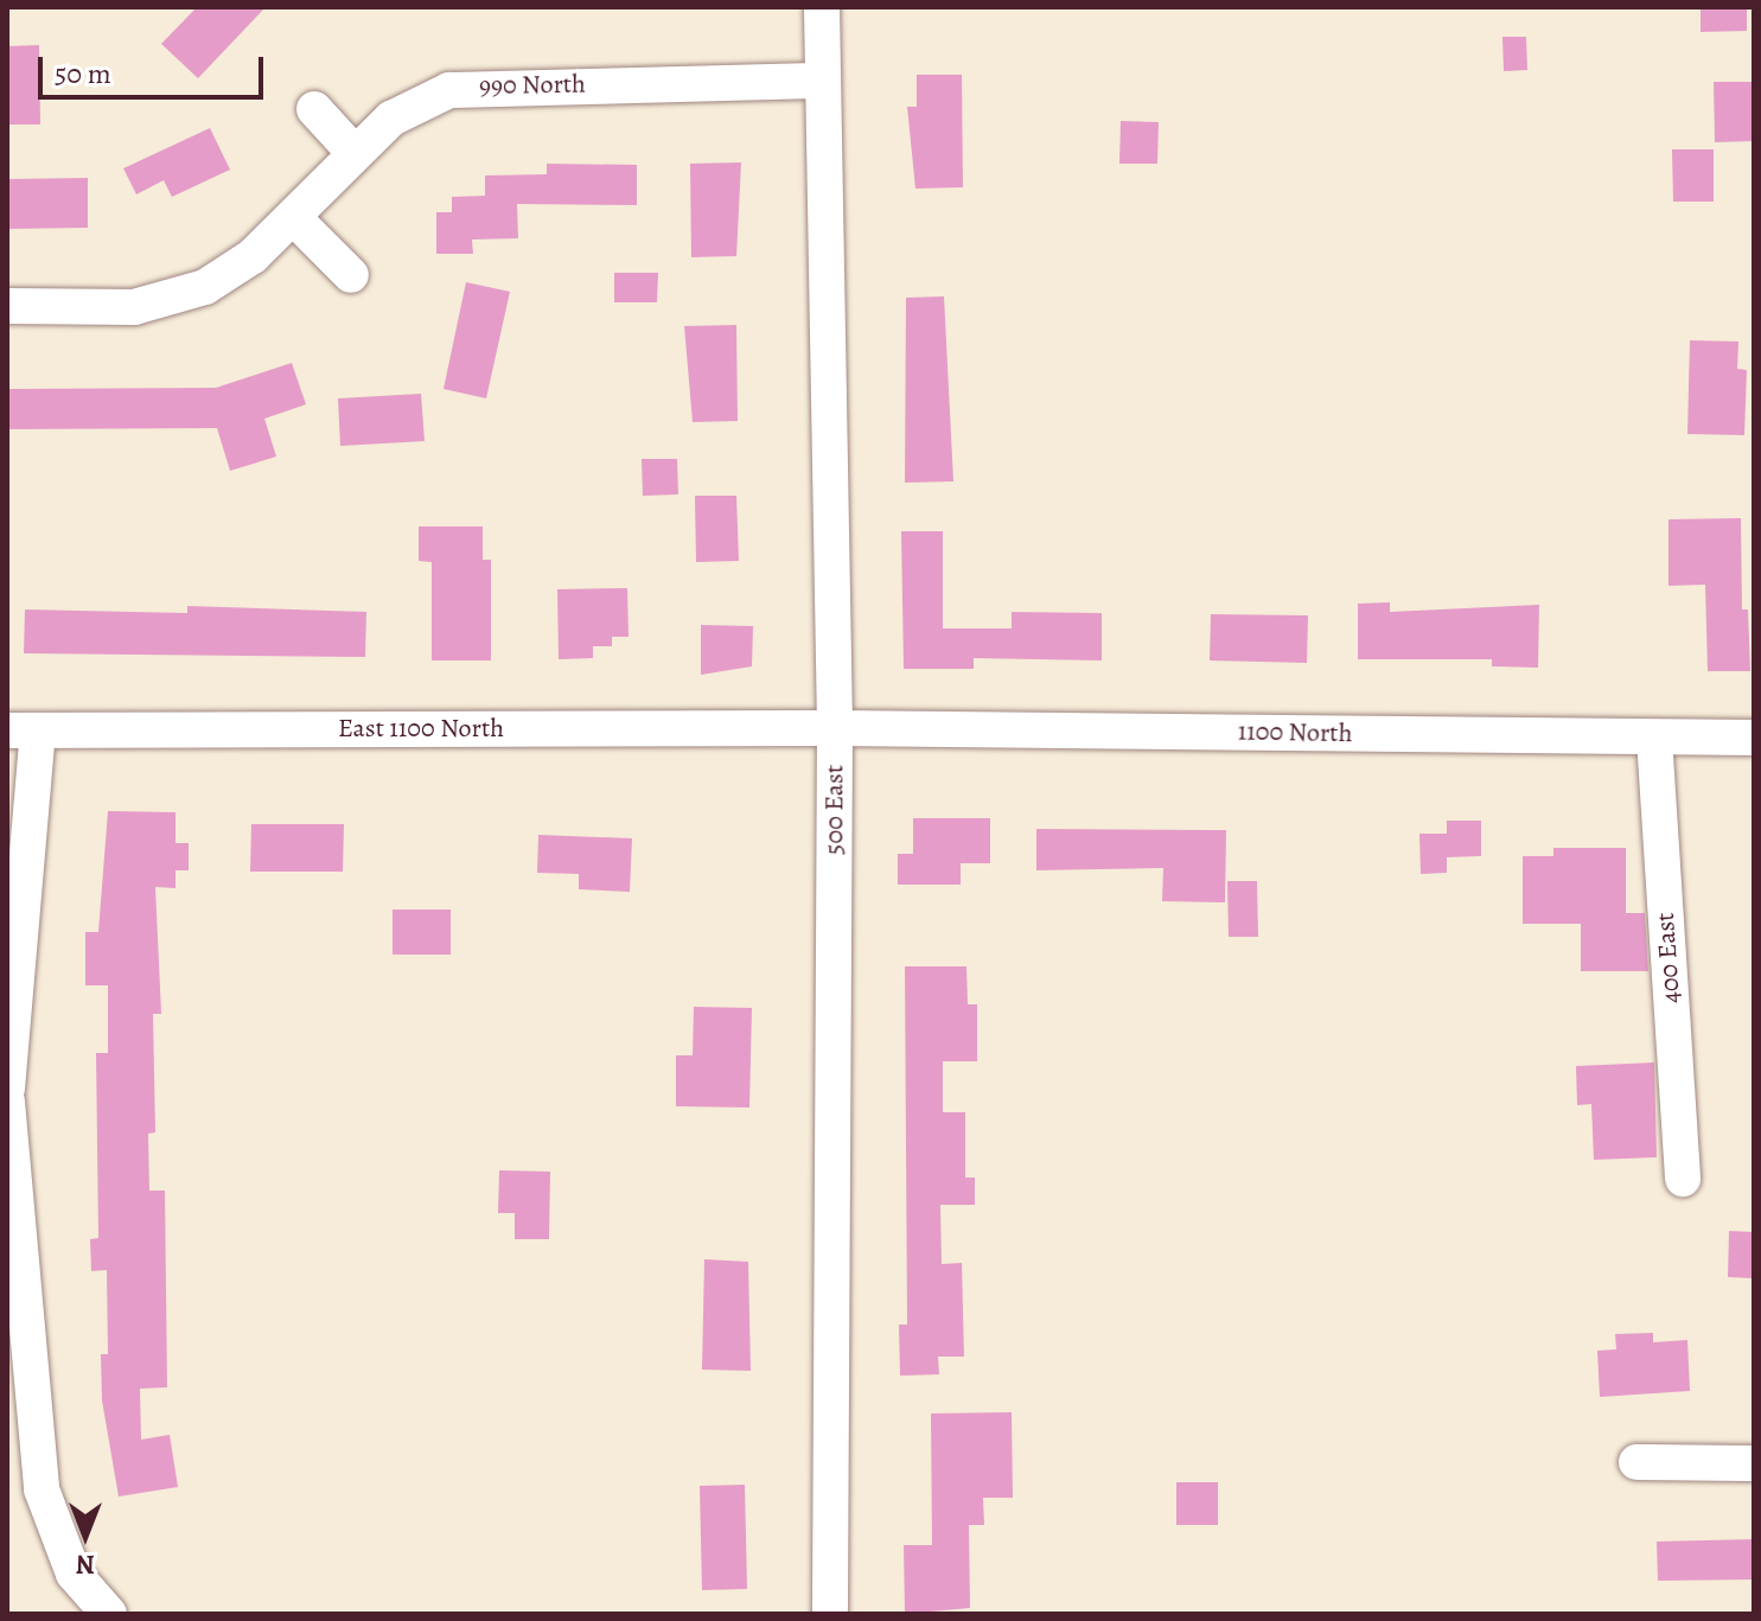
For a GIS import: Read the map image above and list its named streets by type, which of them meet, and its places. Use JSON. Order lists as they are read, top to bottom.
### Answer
{
  "streets": {
    "street": [
      "990 North",
      "East 1100 North",
      "1100 North",
      "500 East",
      "400 East"
    ]
  },
  "crossings": [
    ["990 North", "500 East"],
    ["East 1100 North", "1100 North"],
    ["East 1100 North", "500 East"],
    ["1100 North", "500 East"],
    ["1100 North", "400 East"]
  ],
  "scale_bar": "50 m",
  "north": "bottom"
}
